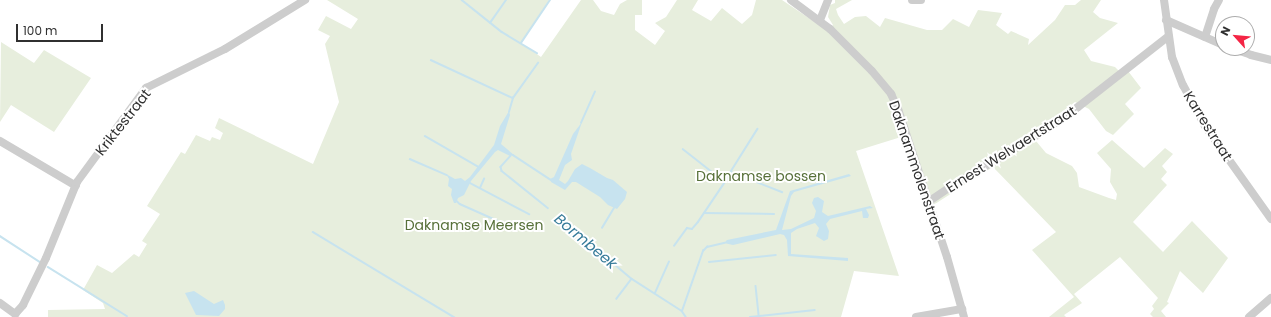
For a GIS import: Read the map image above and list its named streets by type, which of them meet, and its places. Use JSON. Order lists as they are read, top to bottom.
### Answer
{
  "streets": {
    "street": [
      "Kriktestraat",
      "Karrestraat",
      "Ernest Welvaertstraat",
      "Daknammolenstraat"
    ]
  },
  "crossings": [
    ["Karrestraat", "Ernest Welvaertstraat"],
    ["Ernest Welvaertstraat", "Daknammolenstraat"]
  ],
  "water": ["Bormbeek"],
  "parks": ["Daknamse bossen", "Daknamse Meersen"],
  "scale_bar": "100 m",
  "north": "top left"
}
